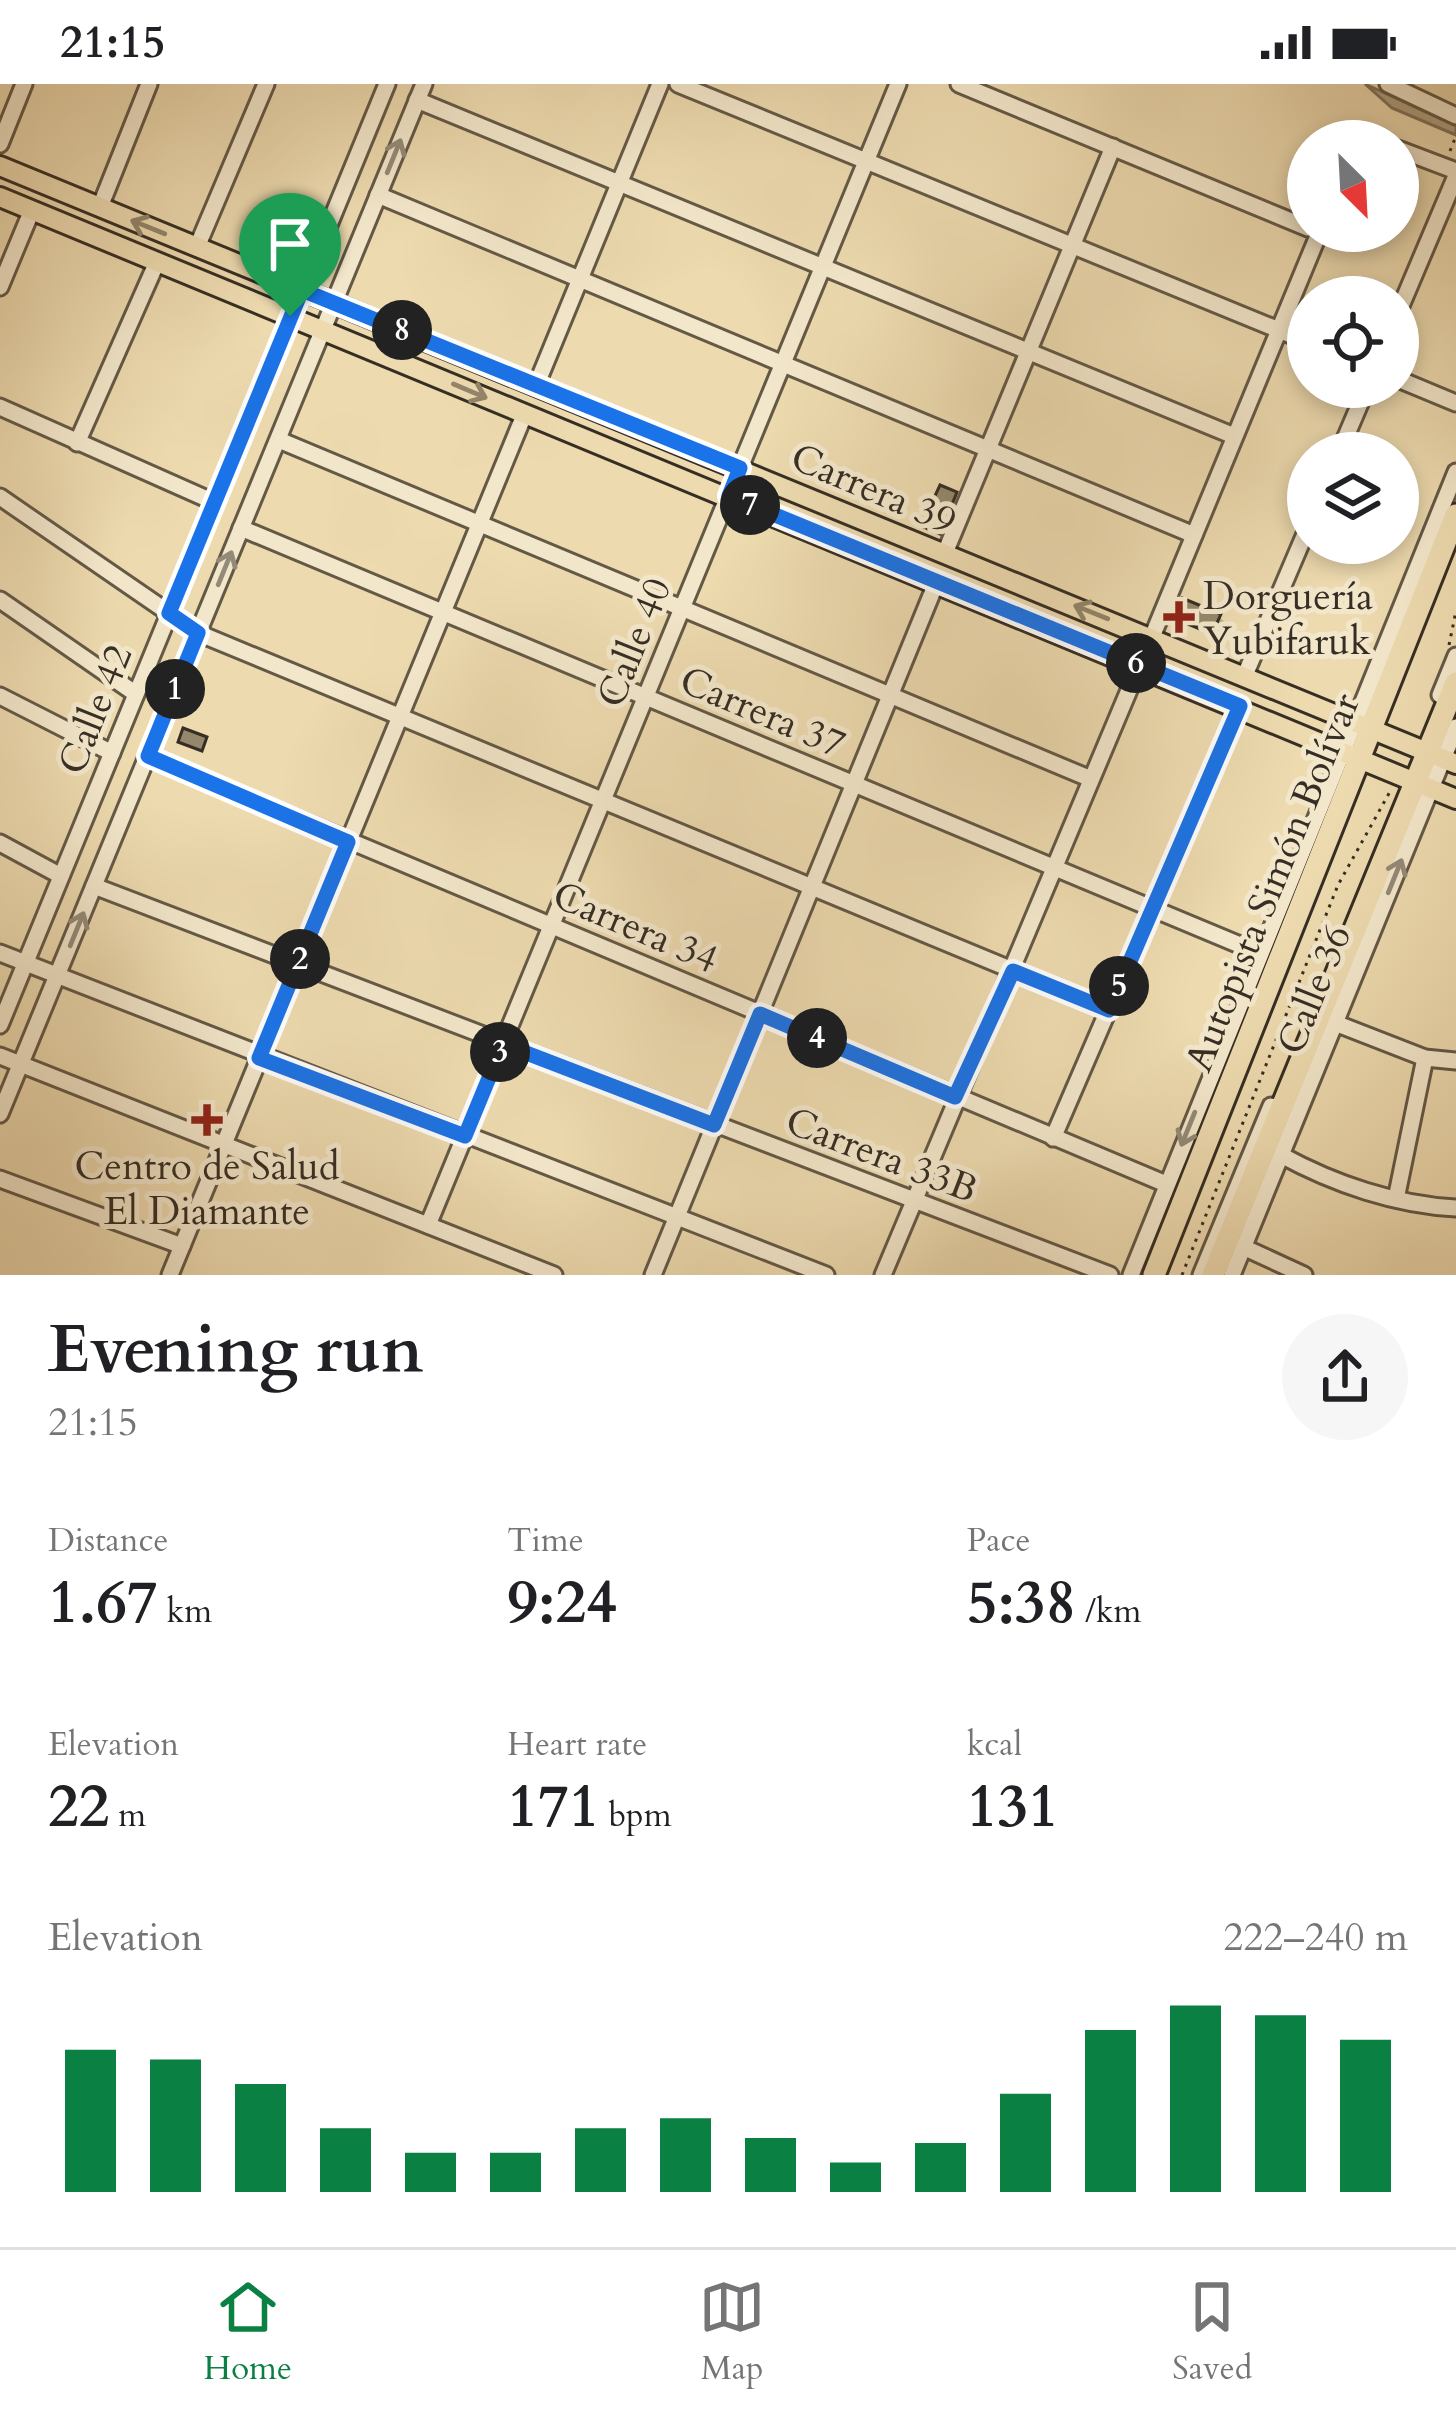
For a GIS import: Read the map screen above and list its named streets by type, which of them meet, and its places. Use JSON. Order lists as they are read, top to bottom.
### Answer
{
  "streets": {
    "highway": ["Autopista Simón Bolívar"],
    "main road": ["Carrera 39"],
    "street": [
      "Calle 40",
      "Calle 42",
      "Carrera 37",
      "Carrera 34",
      "Calle 36",
      "Carrera 33B"
    ]
  },
  "crossings": [
    ["Carrera 39", "Calle 40"],
    ["Carrera 39", "Calle 42"],
    ["Carrera 39", "Autopista Simón Bolívar"],
    ["Carrera 39", "Calle 36"],
    ["Calle 40", "Carrera 37"],
    ["Calle 40", "Carrera 34"],
    ["Calle 40", "Carrera 33B"],
    ["Calle 42", "Carrera 37"],
    ["Calle 42", "Carrera 34"],
    ["Calle 42", "Carrera 33B"],
    ["Carrera 37", "Calle 36"],
    ["Autopista Simón Bolívar", "Calle 36"],
    ["Carrera 34", "Calle 36"]
  ],
  "places": {
    "health": ["Dorguería Yubifaruk", "Centro de Salud El Diamante"]
  },
  "north": "bottom right",
  "page": {
    "status": "21:15",
    "pins": [
      "8",
      "7",
      "6",
      "1",
      "2",
      "5",
      "4",
      "3"
    ],
    "heading": ["Evening run", "21:15"],
    "stats": [
      ["Distance", "1.67 km"],
      ["Time", "9:24"],
      ["Pace", "5:38 /km"],
      ["Elevation", "22 m"],
      ["Heart rate", "171 bpm"],
      ["kcal", "131"]
    ],
    "chart": ["Elevation", "222–240 m"],
    "tabs": ["Home", "Map", "Saved"]
  }
}
